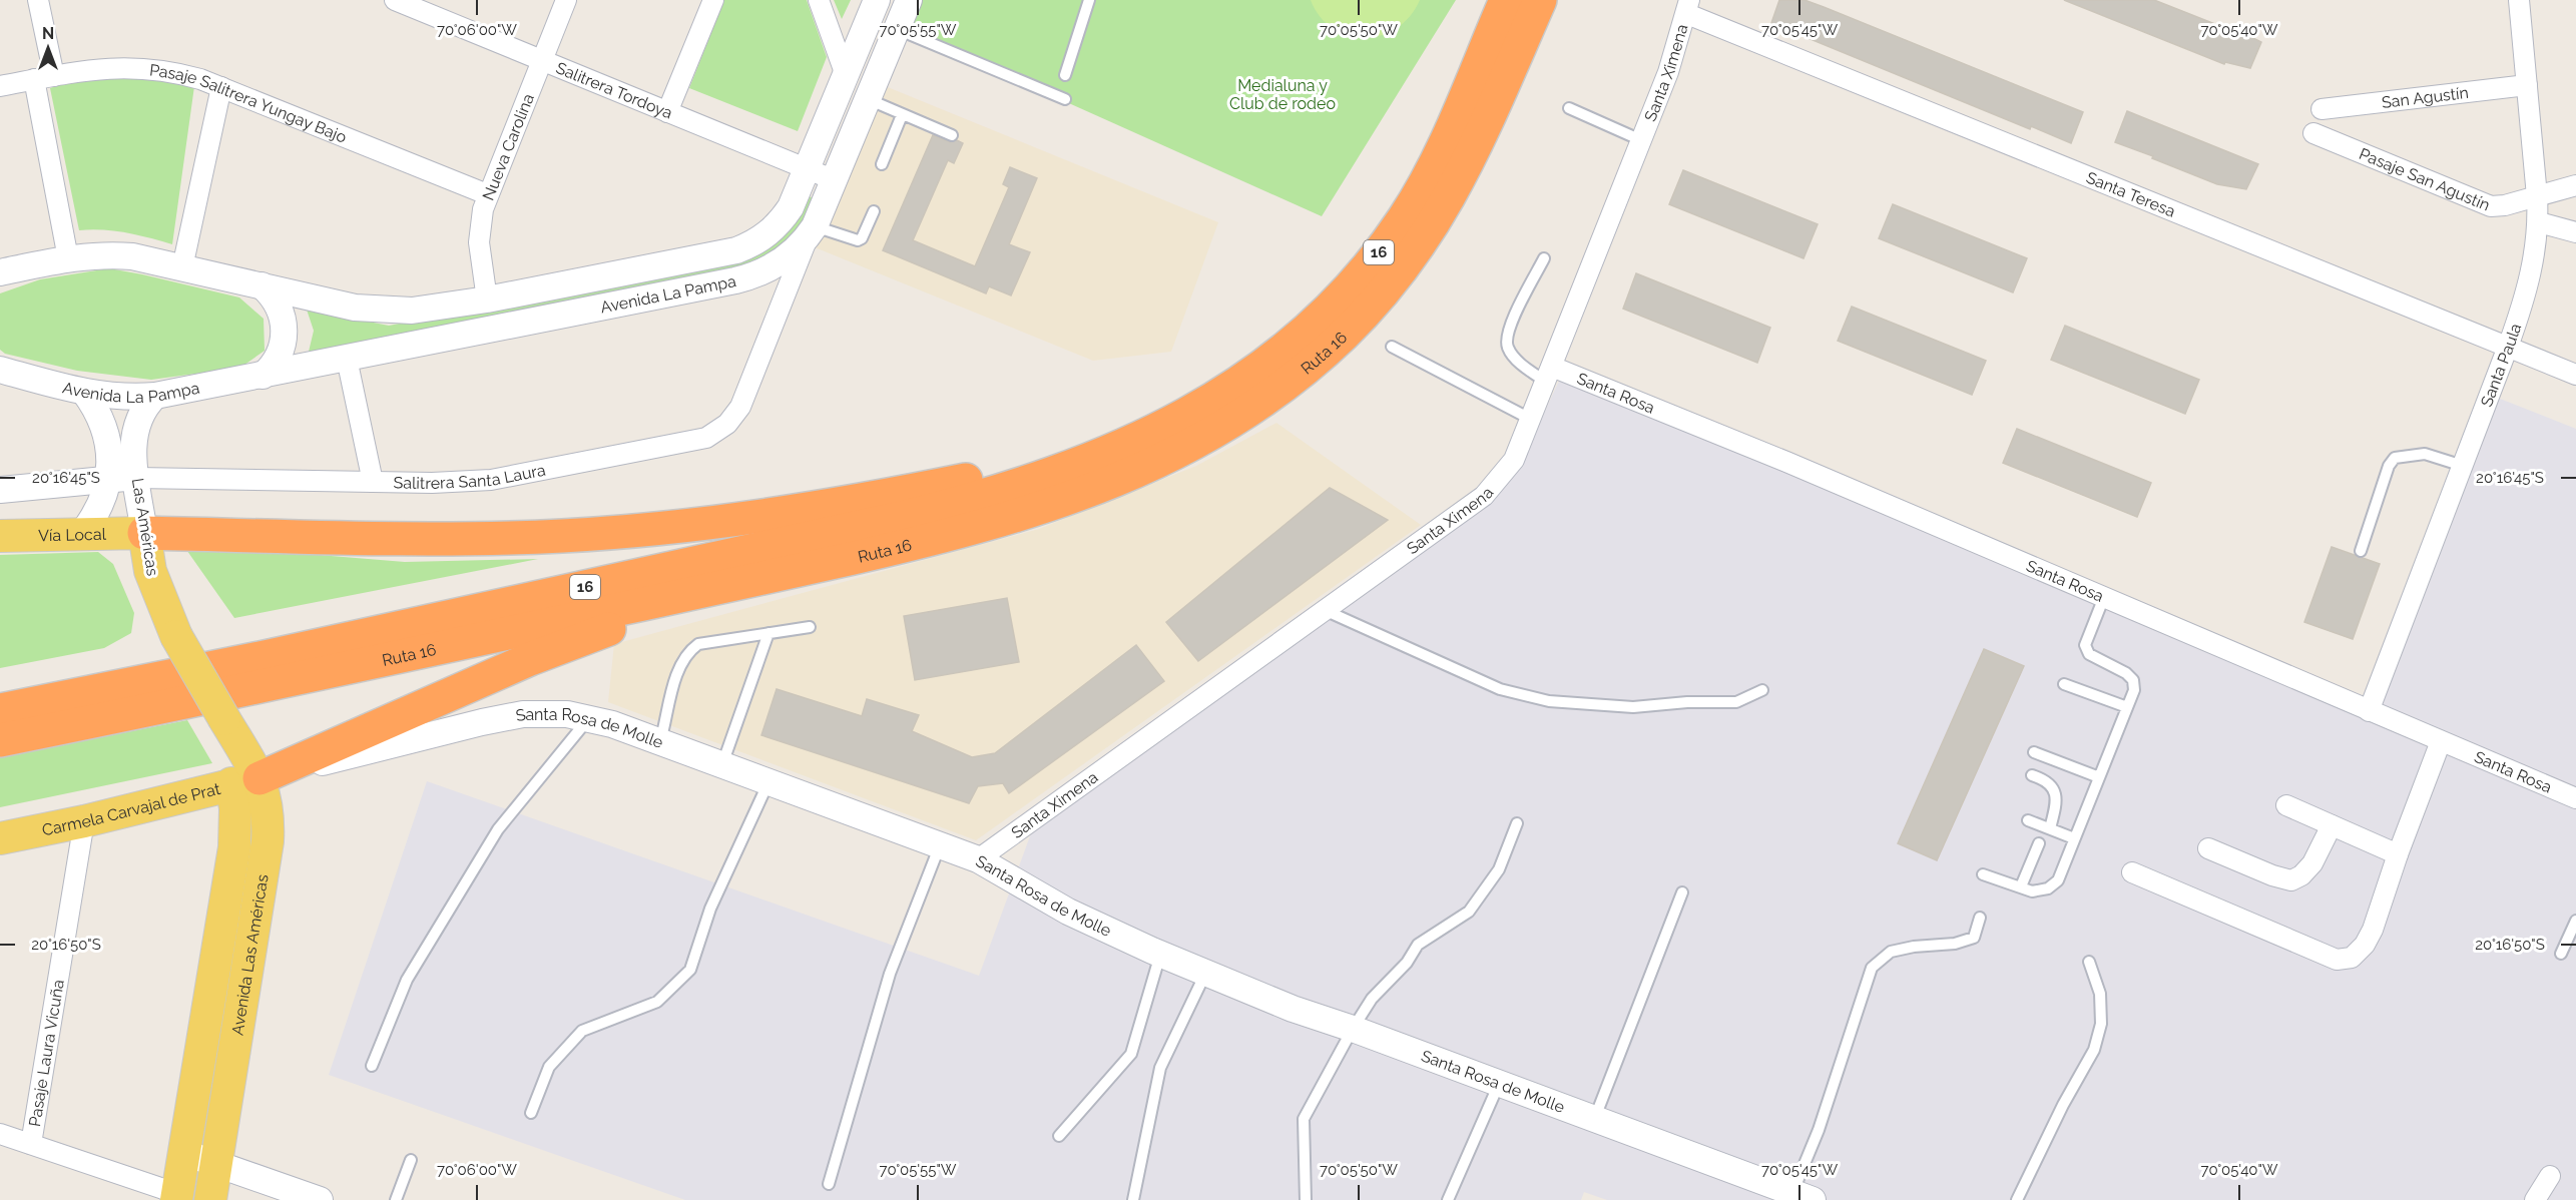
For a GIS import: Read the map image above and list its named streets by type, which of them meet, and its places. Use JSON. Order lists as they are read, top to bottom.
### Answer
{
  "streets": {
    "highway": ["16", "Ruta 16"],
    "main road": [
      "Las Américas",
      "Vía Local",
      "Carmela Carvajal de Prat",
      "Avenida Las Américas"
    ],
    "street": [
      "Santa Ximena",
      "Salitrera Tordoya",
      "San Agustín",
      "Pasaje Salitrera Yungay Bajo",
      "Nueva Carolina",
      "Pasaje San Agustín",
      "Santa Teresa",
      "Avenida La Pampa",
      "Santa Paula",
      "Santa Rosa",
      "Salitrera Santa Laura",
      "Santa Rosa de Molle",
      "Pasaje Laura Vicuña"
    ]
  },
  "crossings": [
    ["Santa Ximena", "Santa Teresa"],
    ["Santa Ximena", "Santa Rosa"],
    ["Santa Ximena", "Santa Rosa de Molle"],
    ["Salitrera Tordoya", "Nueva Carolina"],
    ["Salitrera Tordoya", "Avenida La Pampa"],
    ["San Agustín", "Santa Paula"],
    ["Pasaje Salitrera Yungay Bajo", "Nueva Carolina"],
    ["Nueva Carolina", "Avenida La Pampa"],
    ["Pasaje San Agustín", "Santa Paula"],
    ["Santa Teresa", "Santa Paula"],
    ["Avenida La Pampa", "Salitrera Santa Laura"],
    ["Avenida La Pampa", "Las Américas"],
    ["Santa Paula", "Santa Rosa"],
    ["Salitrera Santa Laura", "Las Américas"],
    ["Las Américas", "Vía Local"],
    ["Las Américas", "Avenida Las Américas"],
    ["Santa Rosa de Molle", "Carmela Carvajal de Prat"],
    ["Santa Rosa de Molle", "Avenida Las Américas"],
    ["Carmela Carvajal de Prat", "Avenida Las Américas"],
    ["Carmela Carvajal de Prat", "Pasaje Laura Vicuña"]
  ],
  "parks": ["Medialuna y Club de rodeo"],
  "north": "top",
  "coordinates": [
    "70°06'00\"W",
    "70°05'55\"W",
    "70°05'50\"W",
    "70°05'45\"W",
    "70°05'40\"W",
    "20°16'45\"S",
    "20°16'50\"S"
  ]
}
